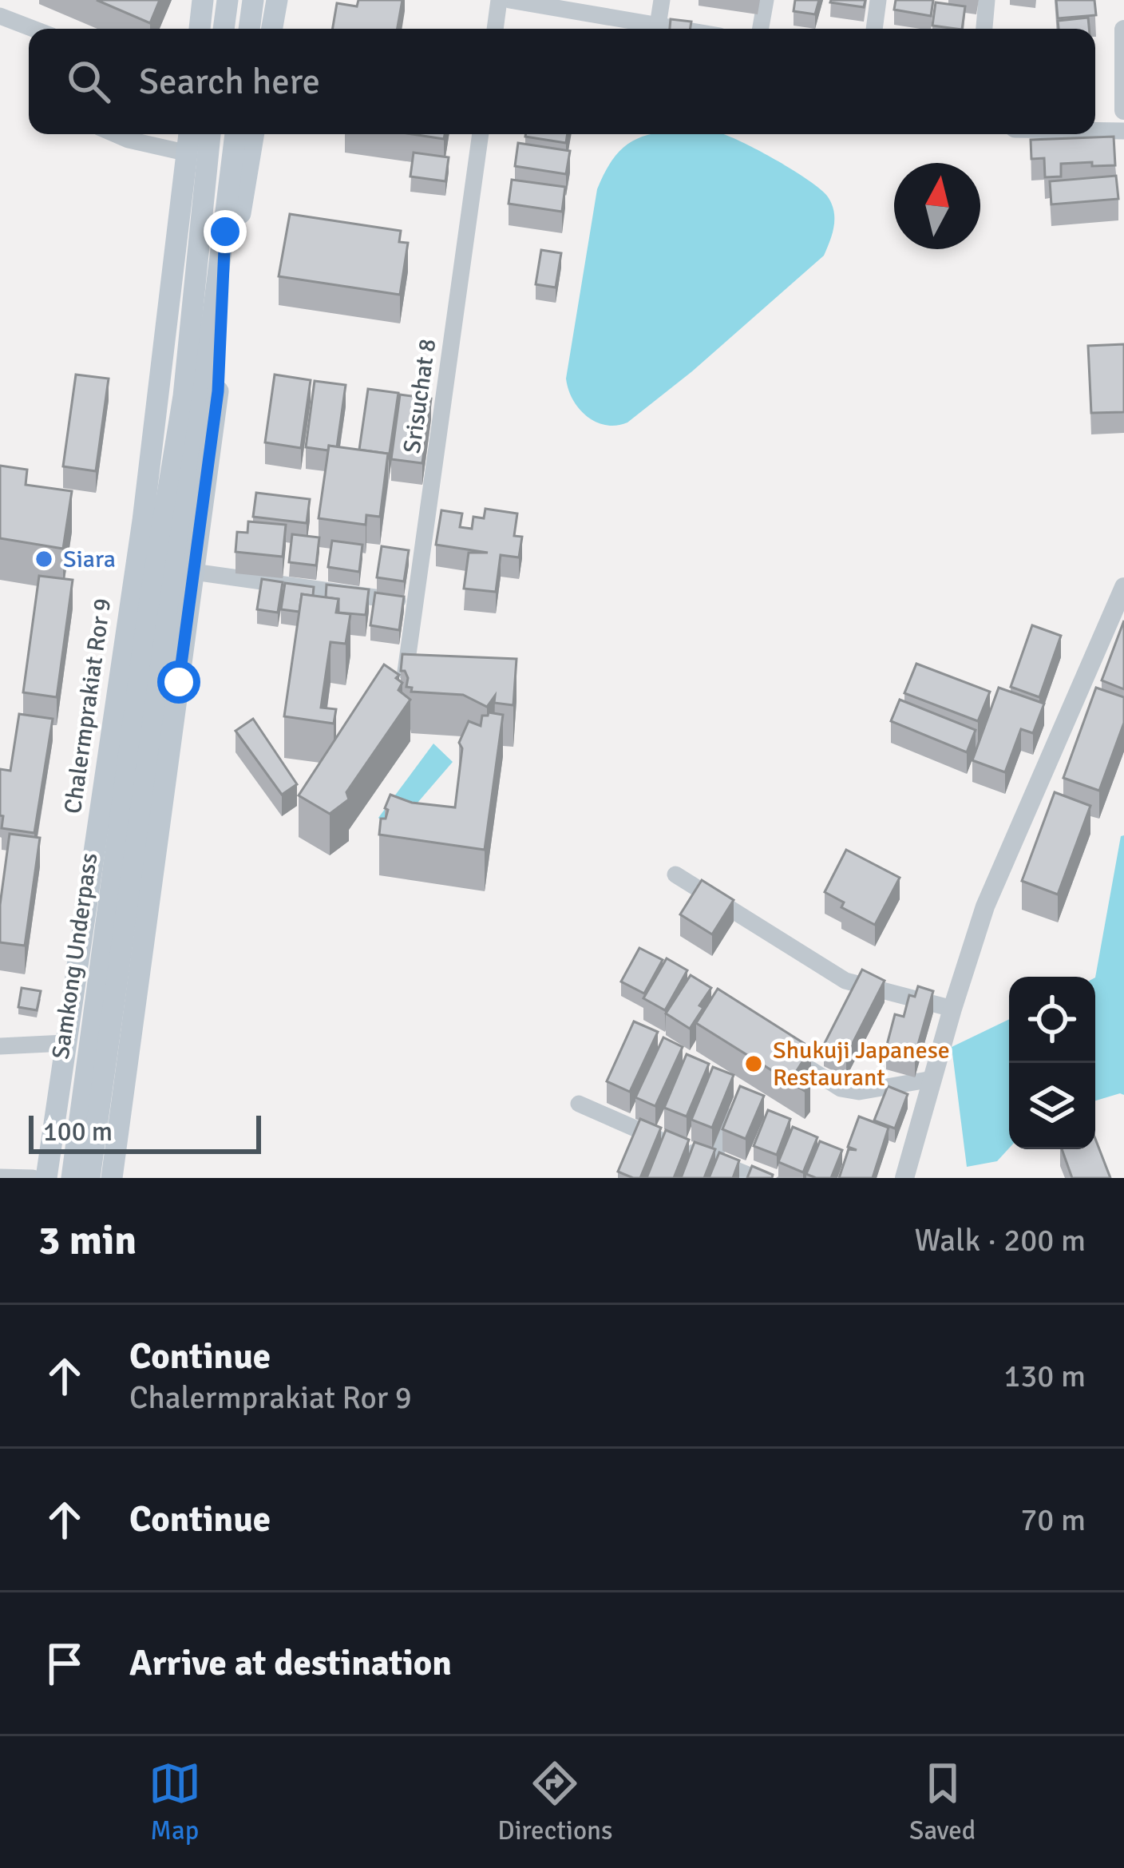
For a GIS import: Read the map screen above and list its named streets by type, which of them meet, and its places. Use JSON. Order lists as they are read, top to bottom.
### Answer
{
  "streets": {
    "main road": ["Chalermprakiat Ror 9", "Samkong Underpass"],
    "street": ["Srisuchat 8"]
  },
  "places": ["Siara", "Shukuji Japanese Restaurant"],
  "scale_bar": "100 m",
  "north": "top",
  "page": {
    "search": "Search here",
    "scale": "100 m",
    "heading": ["3 min", "Walk · 200 m"],
    "list": [
      ["Continue", "Chalermprakiat Ror 9", "130 m"],
      ["Continue", "70 m"],
      "Arrive at destination"
    ],
    "nav": ["Map", "Directions", "Saved"]
  }
}
